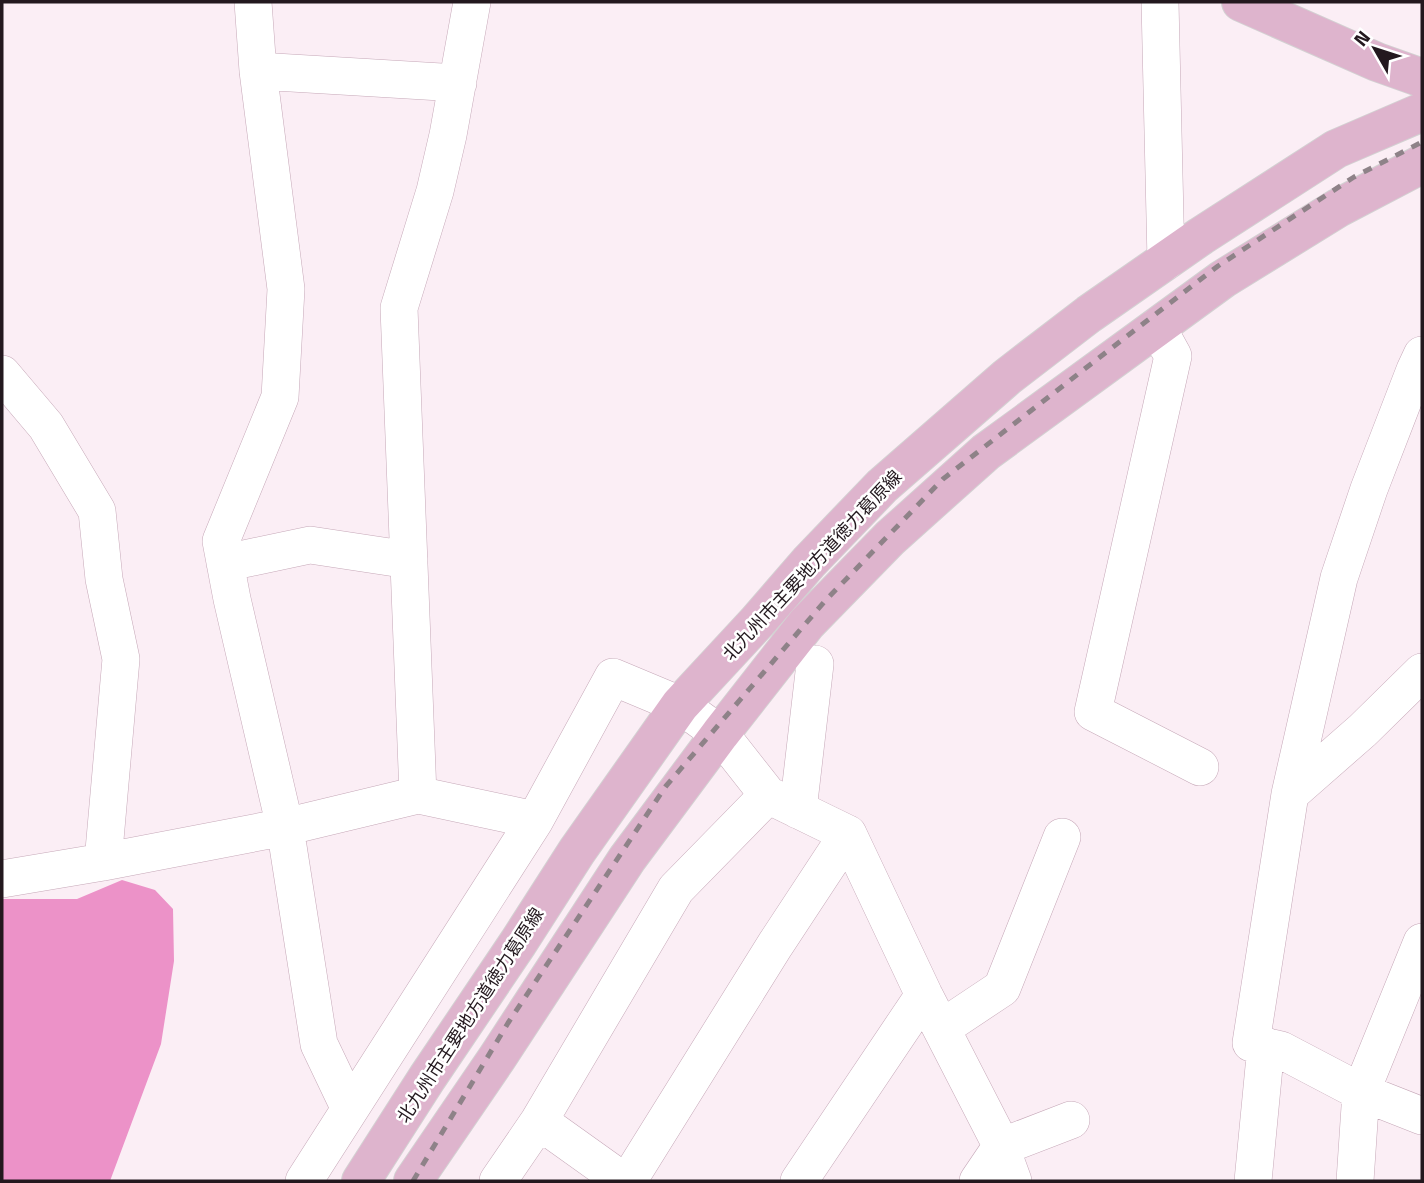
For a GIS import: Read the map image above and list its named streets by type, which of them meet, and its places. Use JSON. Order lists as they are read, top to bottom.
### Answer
{
  "streets": {
    "main road": ["北九州市主要地方道徳力葛原線"]
  },
  "north": "top left"
}
